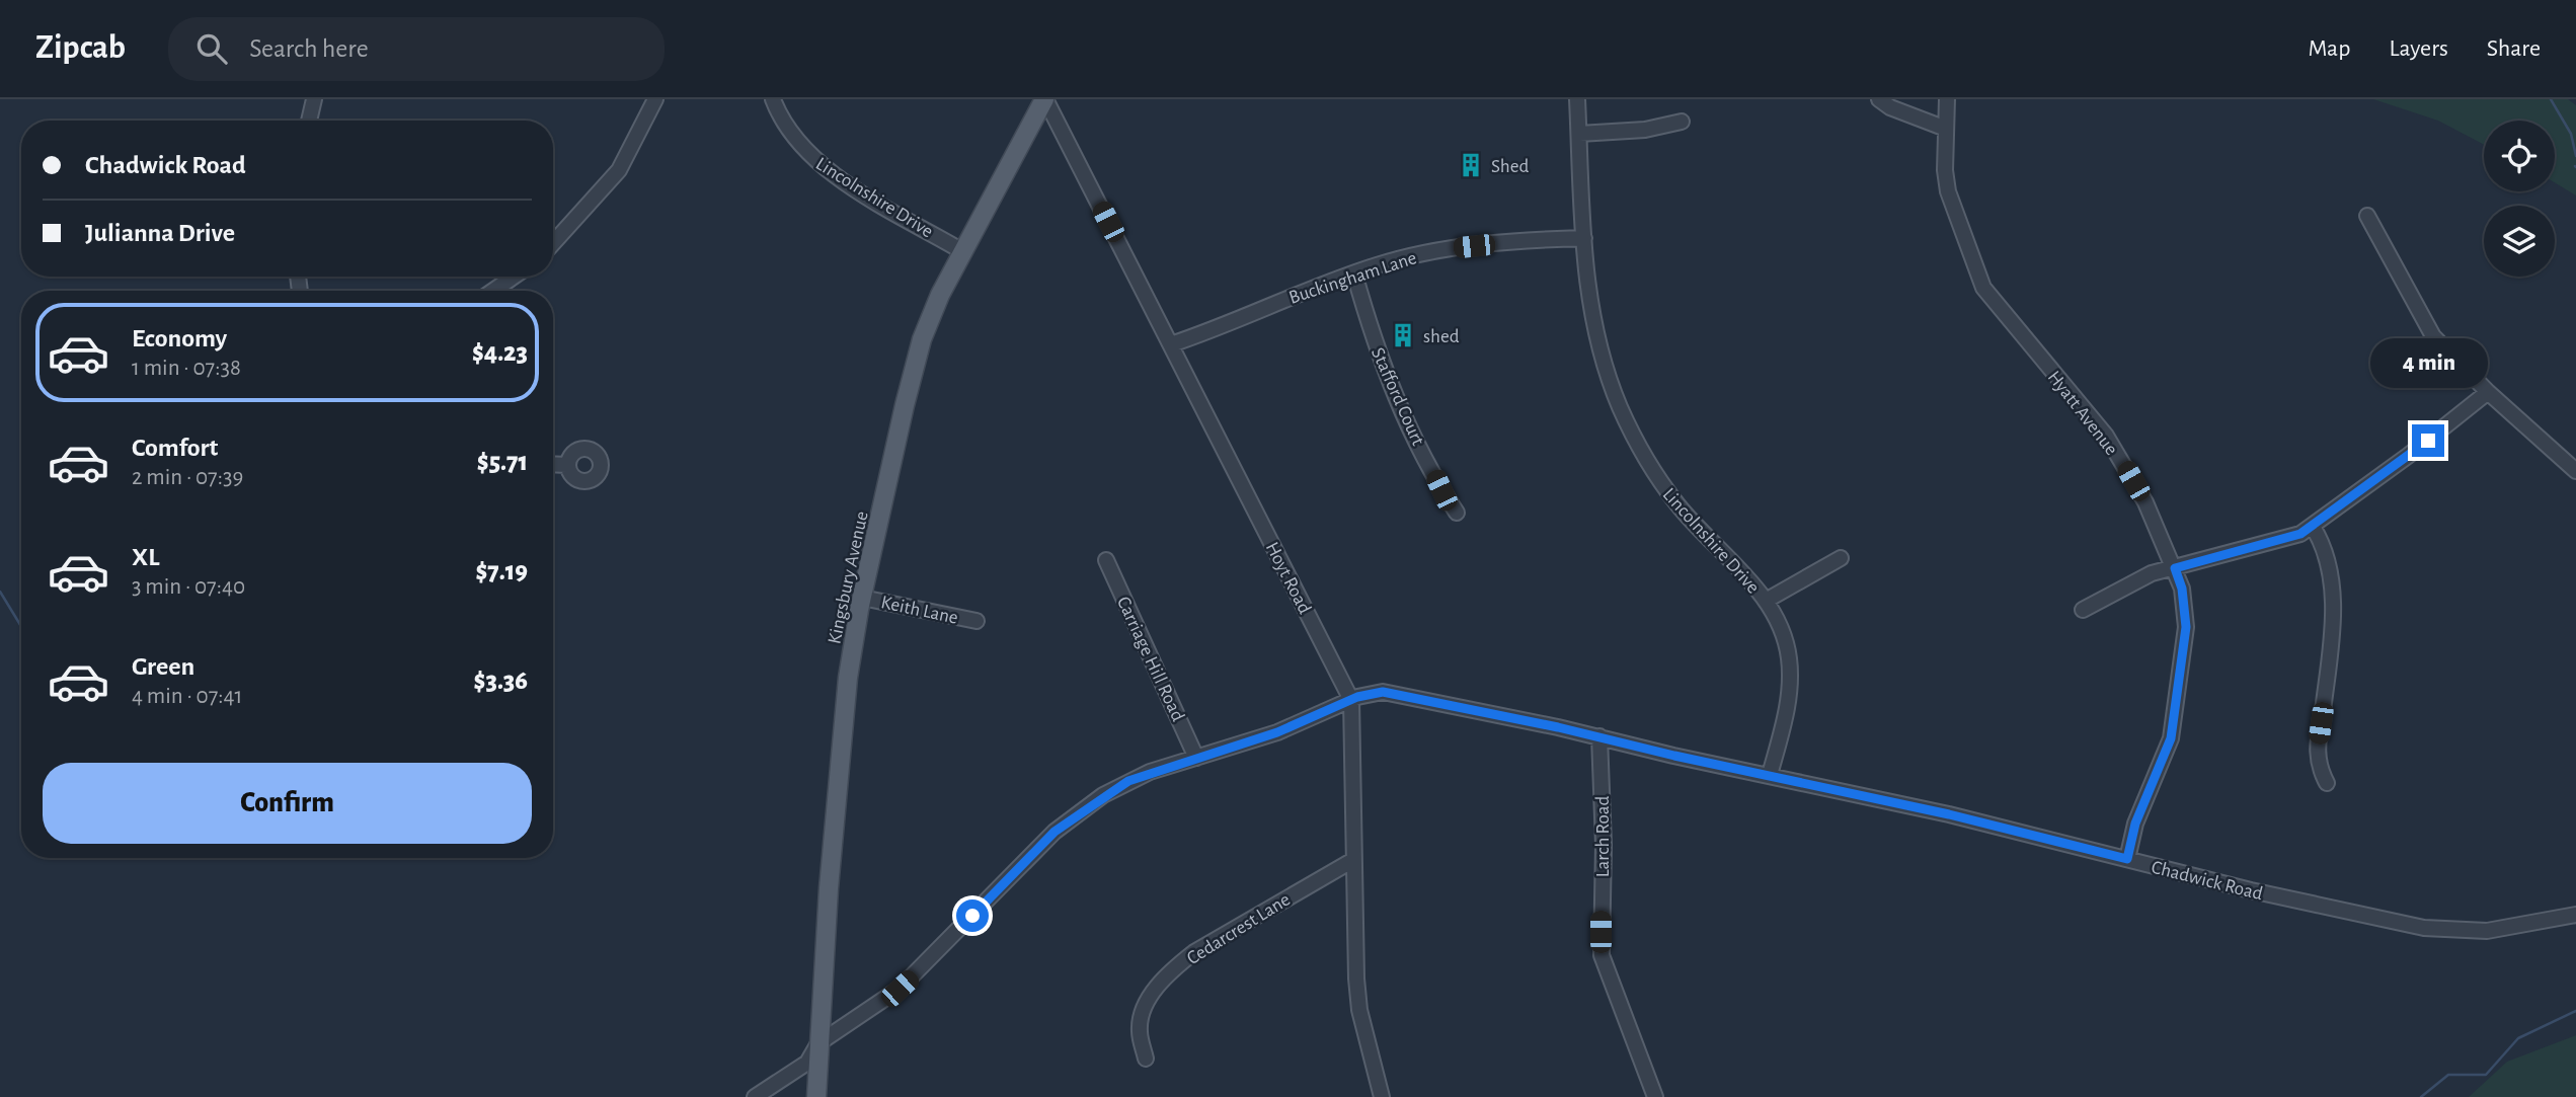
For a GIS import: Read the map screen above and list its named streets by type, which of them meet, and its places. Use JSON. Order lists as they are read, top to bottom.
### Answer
{
  "streets": {
    "main road": ["Kingsbury Avenue"],
    "street": [
      "Lincolnshire Drive",
      "Buckingham Lane",
      "Stafford Court",
      "Hyatt Avenue",
      "Hoyt Road",
      "Keith Lane",
      "Carriage Hill Road",
      "Larch Road",
      "Chadwick Road",
      "Cedarcrest Lane"
    ]
  },
  "crossings": [
    ["Lincolnshire Drive", "Buckingham Lane"],
    ["Lincolnshire Drive", "Kingsbury Avenue"],
    ["Lincolnshire Drive", "Chadwick Road"],
    ["Buckingham Lane", "Stafford Court"],
    ["Buckingham Lane", "Hoyt Road"],
    ["Hyatt Avenue", "Chadwick Road"],
    ["Kingsbury Avenue", "Hoyt Road"],
    ["Kingsbury Avenue", "Keith Lane"],
    ["Kingsbury Avenue", "Chadwick Road"],
    ["Hoyt Road", "Chadwick Road"],
    ["Hoyt Road", "Cedarcrest Lane"],
    ["Carriage Hill Road", "Chadwick Road"],
    ["Larch Road", "Chadwick Road"]
  ],
  "places": {
    "building": ["Shed", "shed"]
  },
  "page": {
    "header": "Zipcab",
    "search": "Search here",
    "nav": ["Map", "Layers", "Share"],
    "banner": ["Chadwick Road", "Julianna Drive"],
    "list": [
      {
        "name": "Economy",
        "note": "1 min · 07:38",
        "value": "$4.23"
      },
      {
        "name": "Comfort",
        "note": "2 min · 07:39",
        "value": "$5.71"
      },
      {
        "name": "XL",
        "note": "3 min · 07:40",
        "value": "$7.19"
      },
      {
        "name": "Green",
        "note": "4 min · 07:41",
        "value": "$3.36"
      }
    ],
    "bubble": "4 min",
    "buttons": "Confirm"
  }
}
